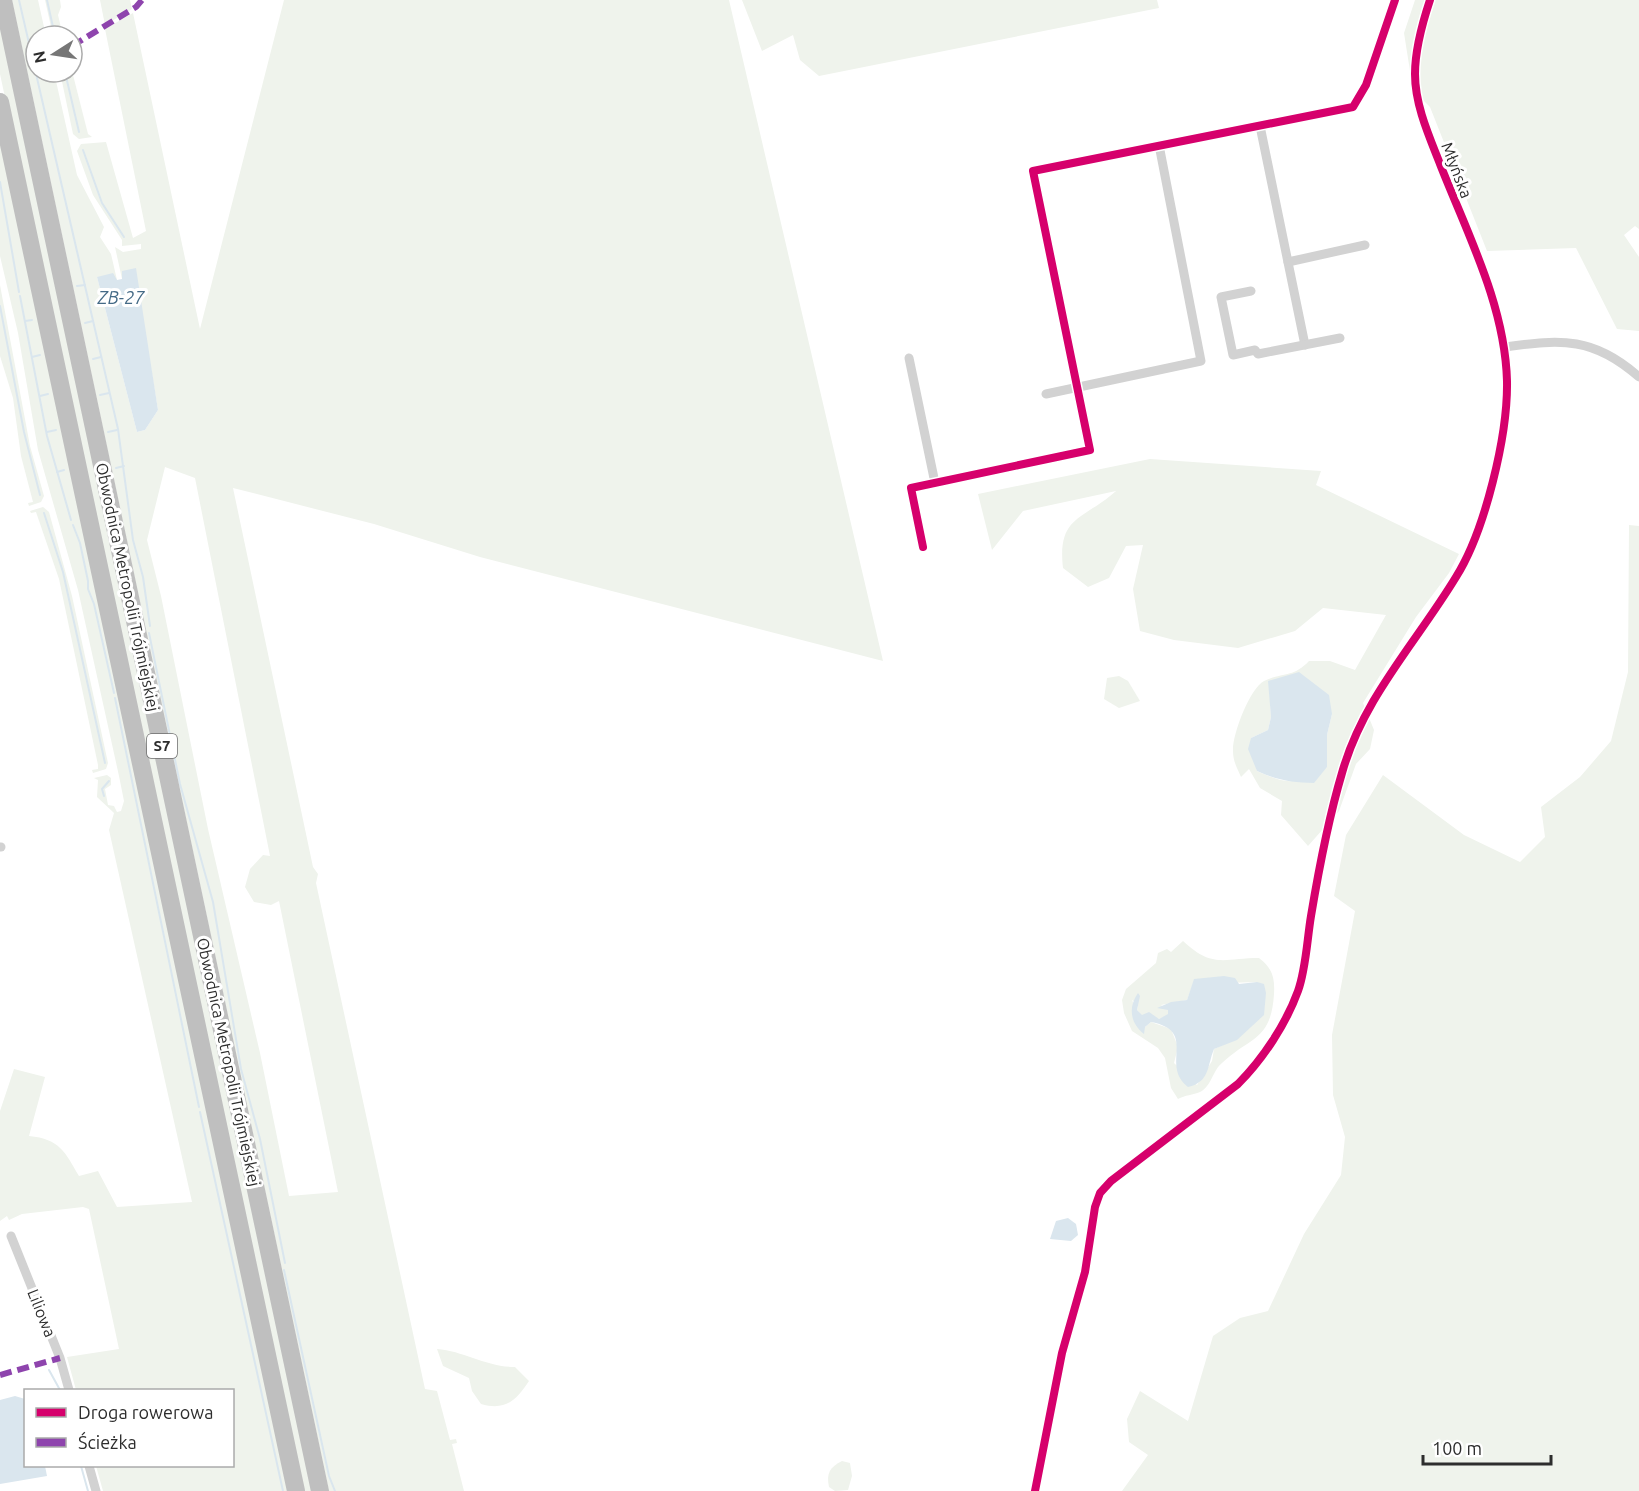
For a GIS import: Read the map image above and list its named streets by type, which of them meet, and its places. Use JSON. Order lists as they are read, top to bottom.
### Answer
{
  "streets": {
    "highway": ["Obwodnica Metropolii Trójmiejskiej", "S7"],
    "street": ["Młyńska", "Liliowa"]
  },
  "water": ["ZB-27"],
  "legend": ["Droga rowerowa", "Ścieżka"],
  "scale_bar": "100 m",
  "north": "left"
}
